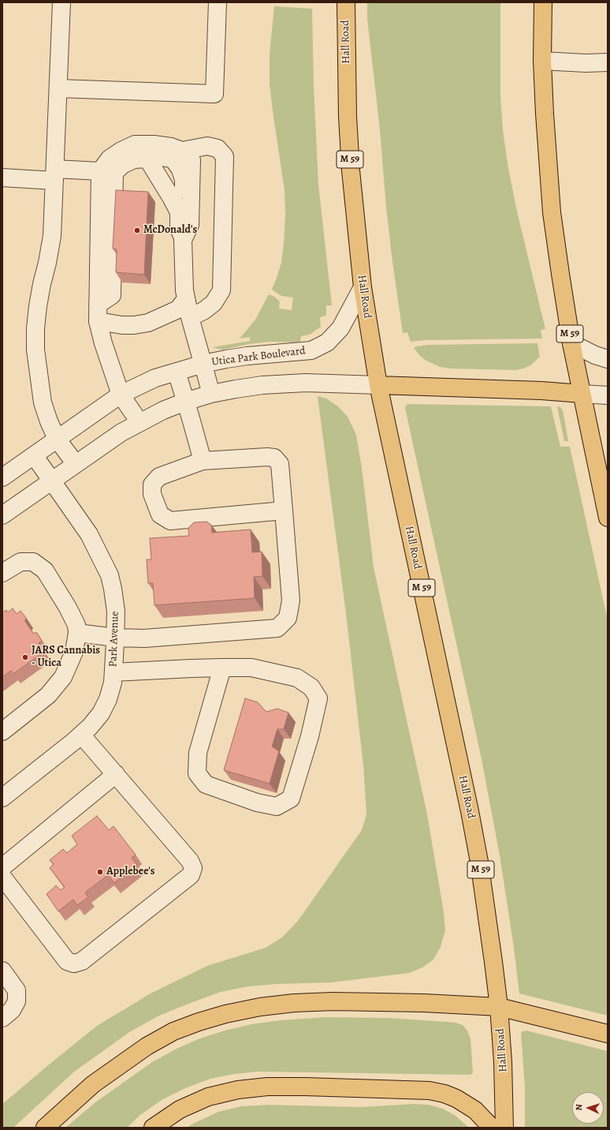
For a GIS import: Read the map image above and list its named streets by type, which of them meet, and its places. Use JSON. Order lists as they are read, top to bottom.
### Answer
{
  "streets": {
    "highway": ["Hall Road", "M 59"],
    "street": ["Utica Park Boulevard", "Park Avenue"]
  },
  "crossings": [
    ["Hall Road", "Utica Park Boulevard"],
    ["Utica Park Boulevard", "Park Avenue"]
  ],
  "places": ["McDonald's", "JARS Cannabis - Utica", "Applebee's"],
  "north": "left"
}
